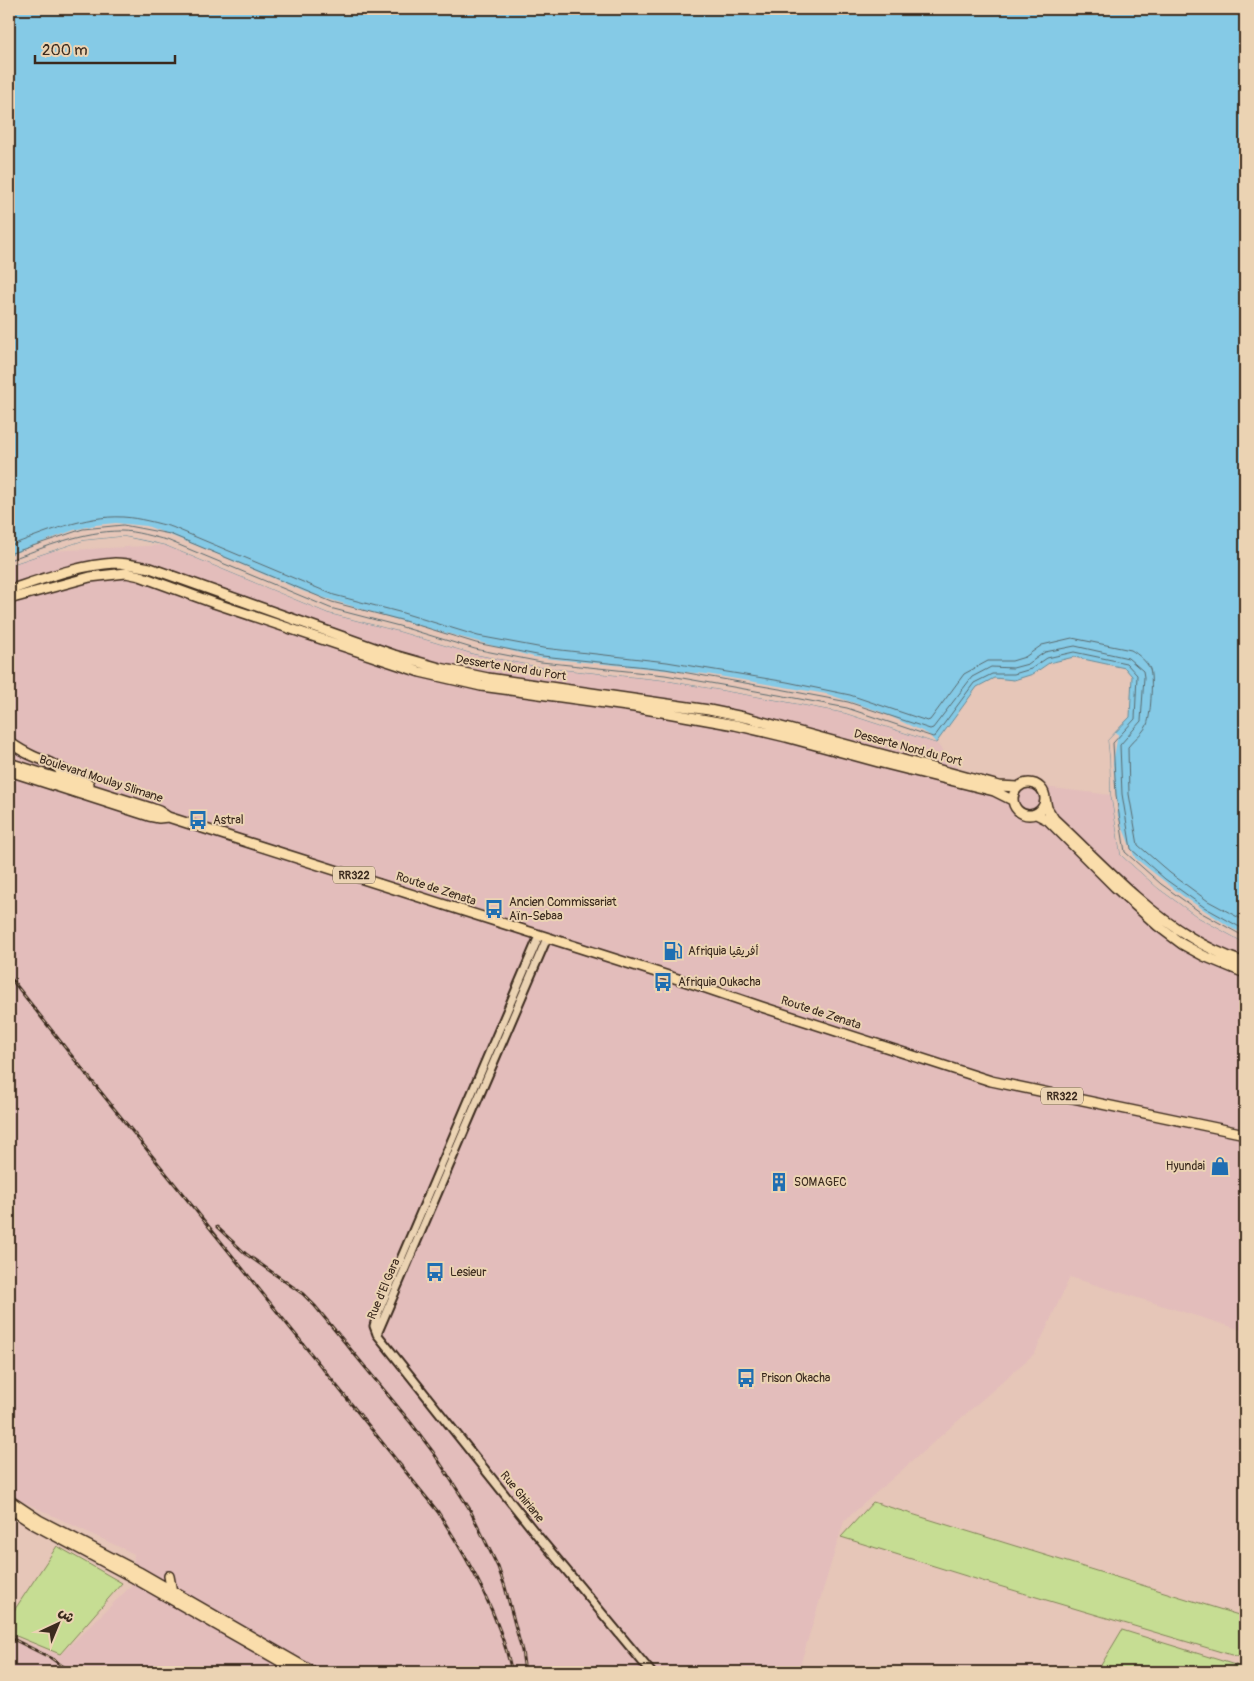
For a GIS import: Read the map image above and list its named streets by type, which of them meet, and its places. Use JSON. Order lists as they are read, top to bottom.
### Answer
{
  "streets": {
    "main road": [
      "Desserte Nord du Port",
      "Boulevard Moulay Slimane",
      "RR322",
      "Route de Zenata"
    ],
    "street": ["Rue d'El Gara", "Rue Ghiriane"]
  },
  "crossings": [
    ["Boulevard Moulay Slimane", "Route de Zenata"],
    ["Route de Zenata", "Rue d'El Gara"],
    ["Rue d'El Gara", "Rue Ghiriane"]
  ],
  "places": {
    "bus stop": [
      "Astral",
      "Ancien Commissariat Aïn-Sebaa",
      "Afriquia Oukacha",
      "Lesieur",
      "Prison Okacha"
    ],
    "fuel station": ["Afriquia أفريقيا"],
    "shop": ["Hyundai"],
    "building": ["SOMAGEC"]
  },
  "scale_bar": "200 m",
  "north": "top right"
}
